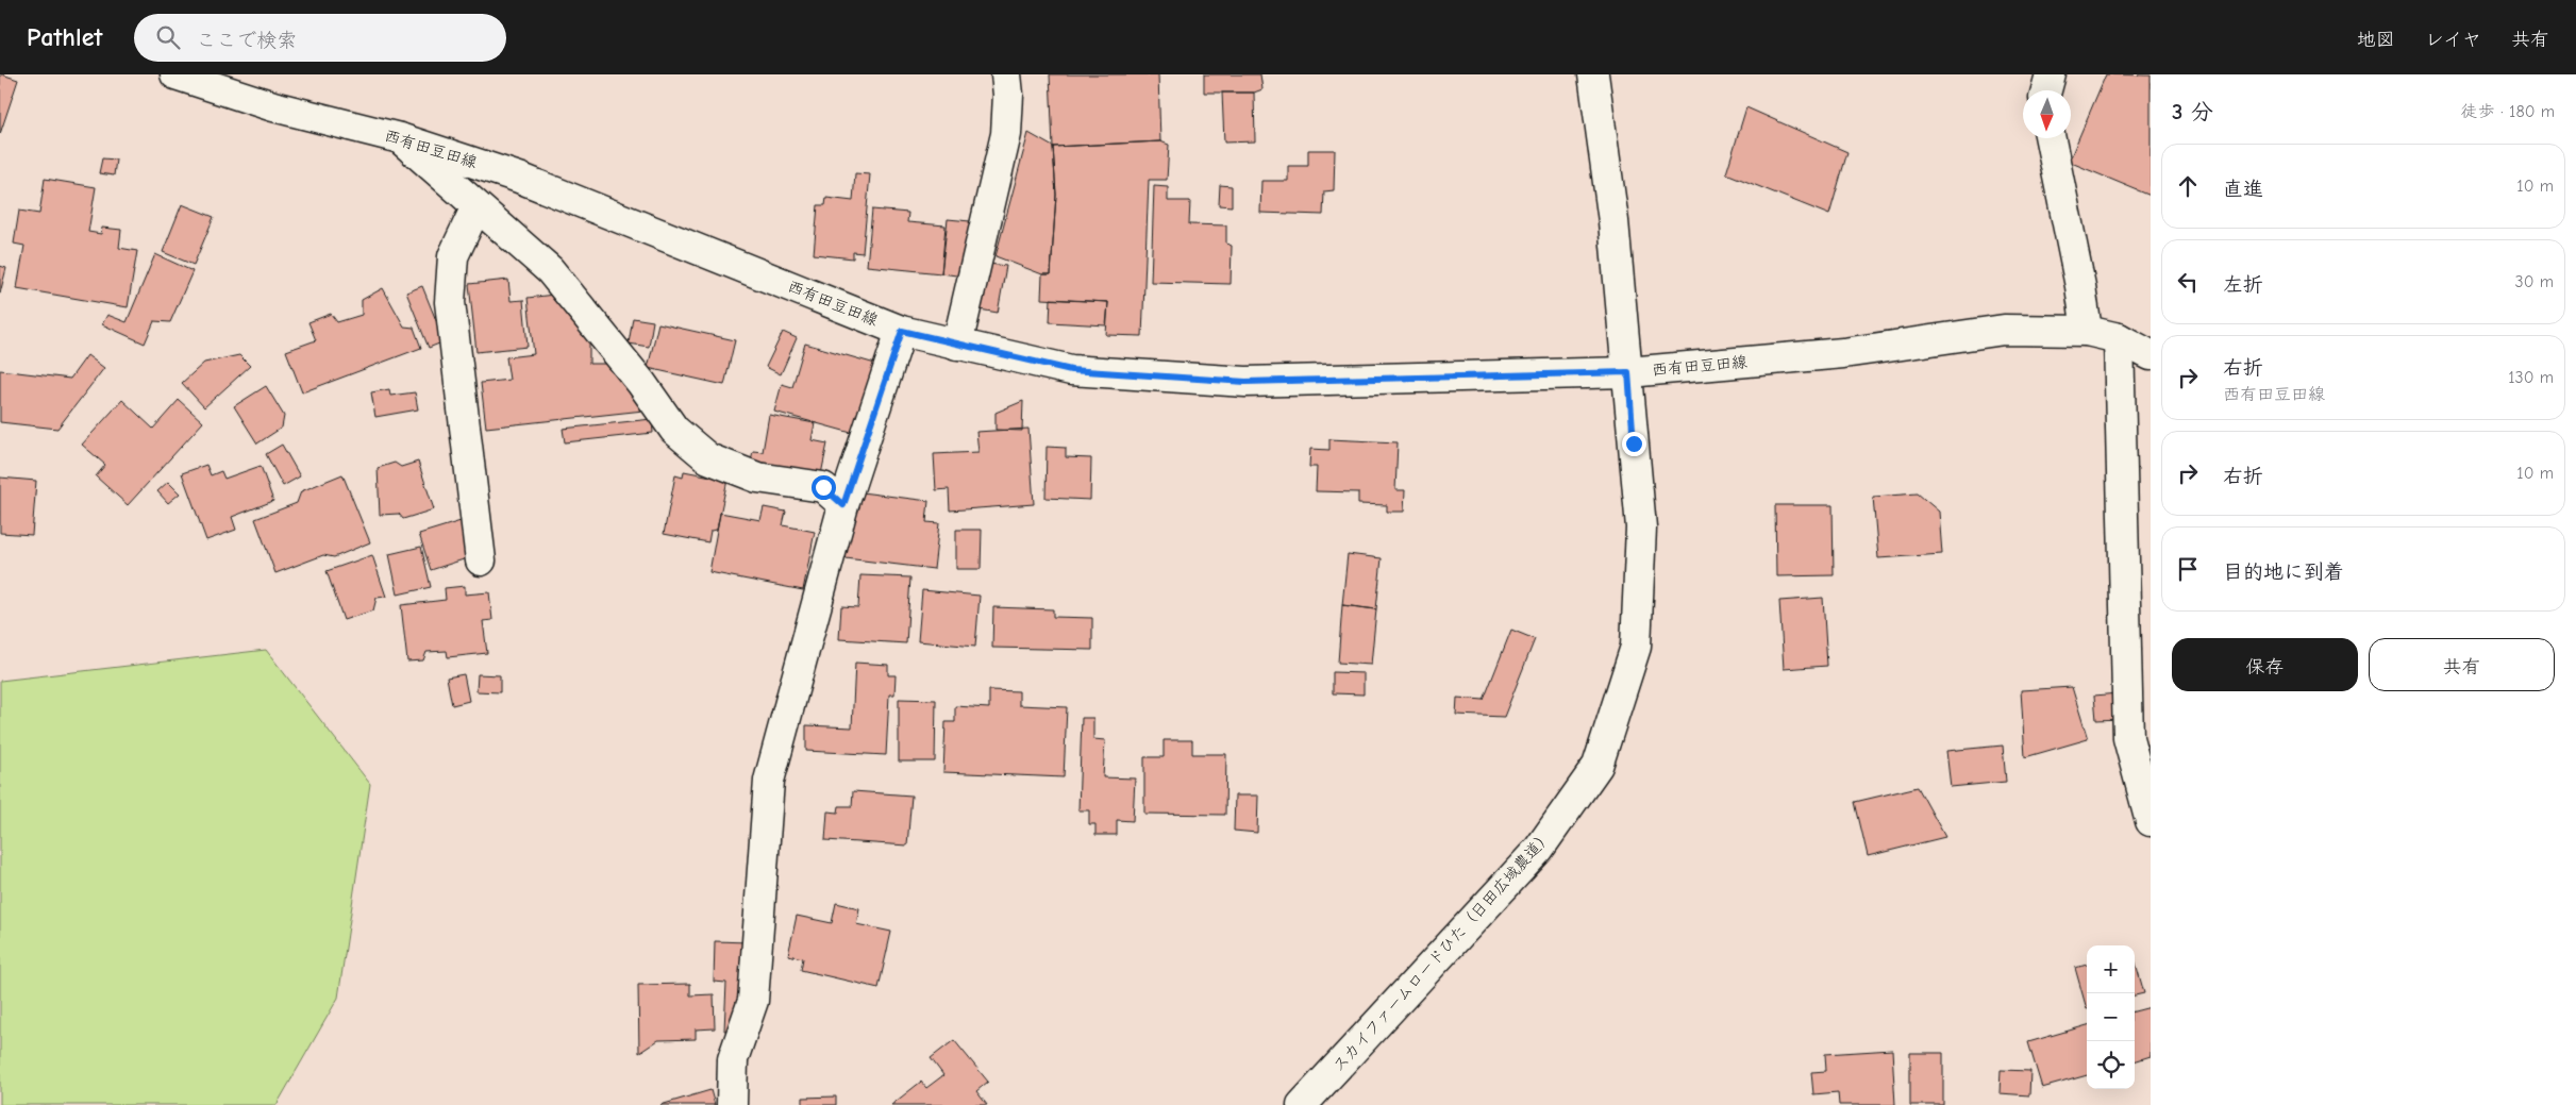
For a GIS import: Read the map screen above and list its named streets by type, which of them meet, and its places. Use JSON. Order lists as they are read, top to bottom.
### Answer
{
  "streets": {
    "street": ["西有田豆田線", "スカイファームロードひた（日田広域農道）"]
  },
  "crossings": [
    ["西有田豆田線", "スカイファームロードひた（日田広域農道）"]
  ],
  "north": "bottom",
  "page": {
    "header": "Pathlet",
    "search": "ここで検索",
    "nav": ["地図", "レイヤ", "共有"],
    "heading": ["3 分", "徒歩 · 180 m"],
    "list": [
      ["直進", "10 m"],
      ["左折", "30 m"],
      ["右折", "西有田豆田線", "130 m"],
      ["右折", "10 m"],
      "目的地に到着"
    ],
    "buttons": ["保存", "共有"],
    "map_buttons": ["+", "−"]
  }
}
